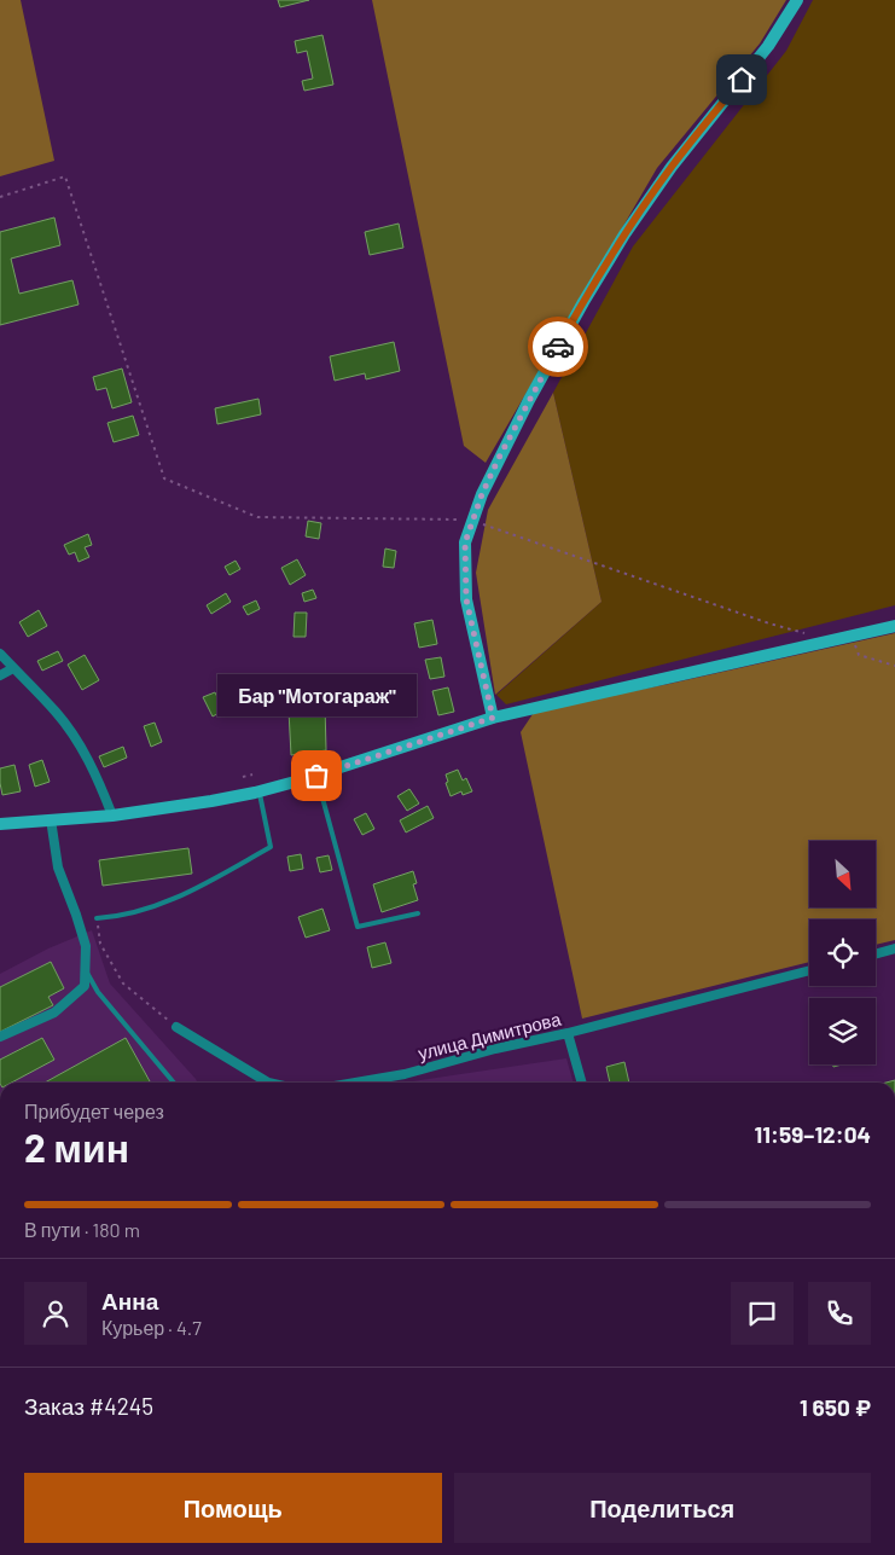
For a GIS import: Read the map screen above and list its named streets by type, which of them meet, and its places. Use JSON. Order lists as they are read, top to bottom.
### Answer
{
  "streets": {
    "street": ["улица Димитрова"]
  },
  "places": ["Бар \"Мотогараж\""],
  "north": "bottom right",
  "page": {
    "bubble": "Бар \"Мотогараж\"",
    "heading": ["2 мин", "Прибудет через", "11:59–12:04"],
    "panel": [
      "Анна",
      "Курьер · 4.7",
      "Заказ #4245",
      "1 650 ₽"
    ],
    "bar": "В пути · 180 m",
    "buttons": ["Помощь", "Поделиться"]
  }
}
